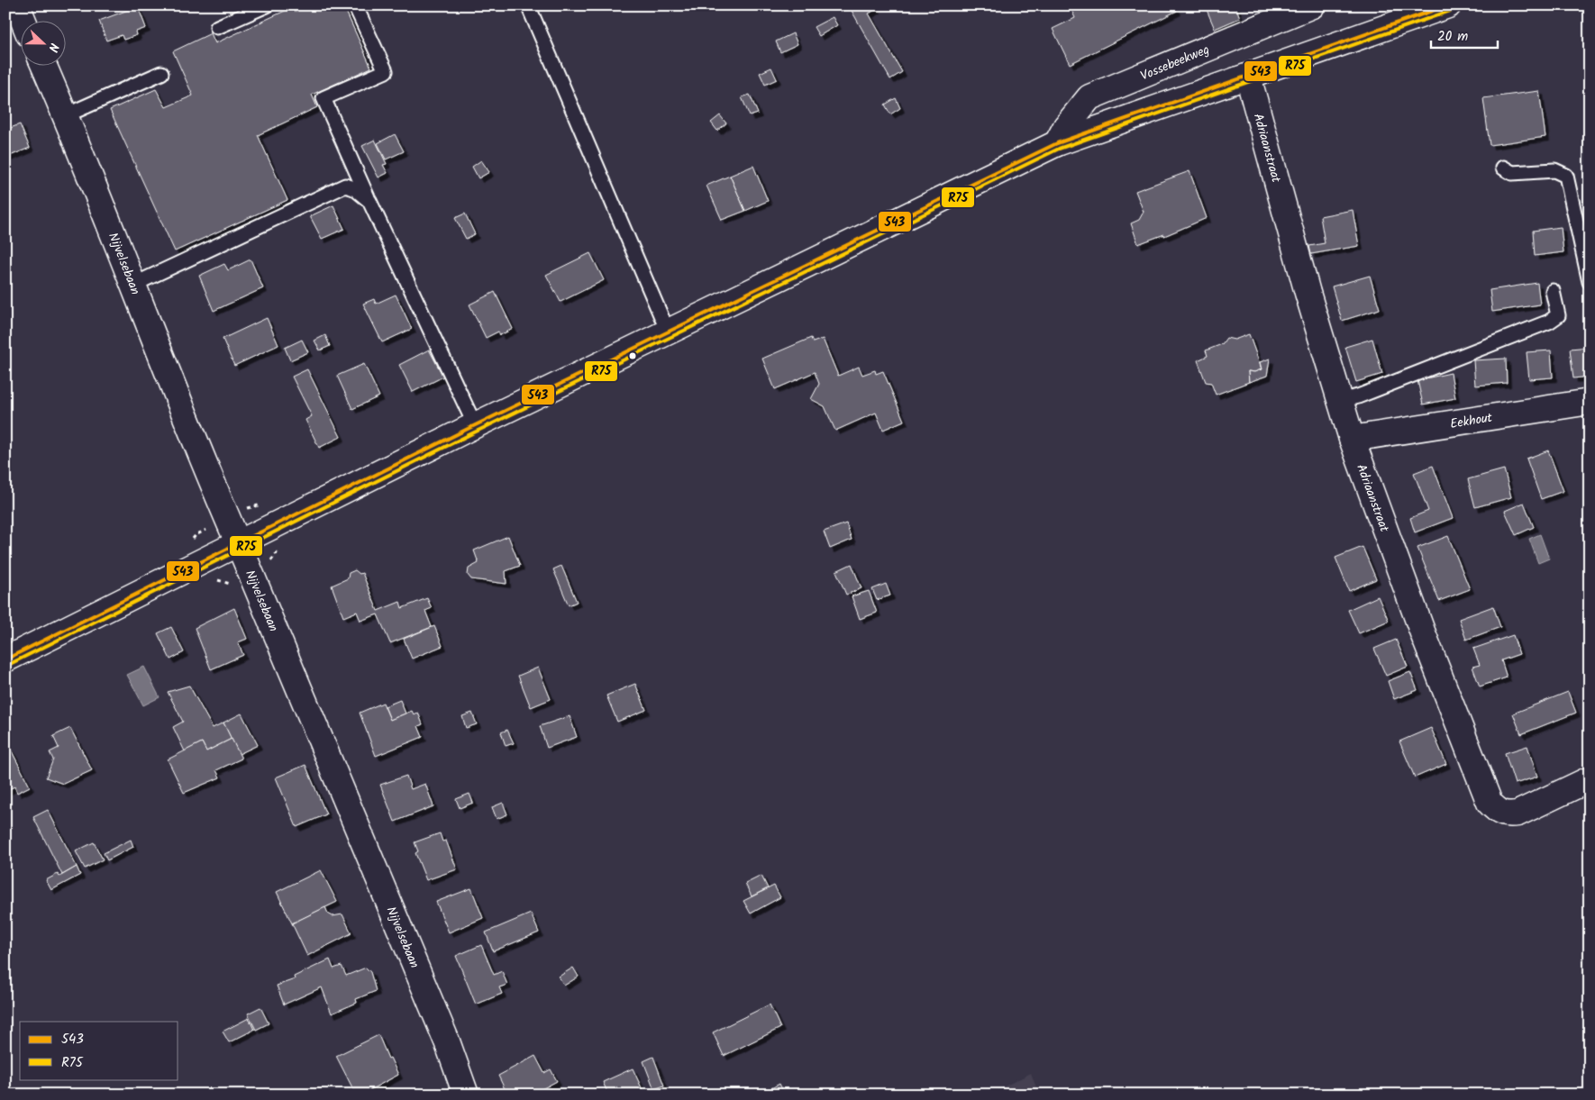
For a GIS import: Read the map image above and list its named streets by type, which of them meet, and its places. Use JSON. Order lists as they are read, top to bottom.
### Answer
{
  "streets": {
    "main road": [
      "Vossebeekweg",
      "Adriaanstraat",
      "Nijvelsebaan",
      "Eekhout"
    ]
  },
  "crossings": [
    ["Adriaanstraat", "Eekhout"]
  ],
  "lines": ["transit line 543", "transit line R75"],
  "legend": ["543", "R75"],
  "scale_bar": "20 m",
  "north": "right"
}
